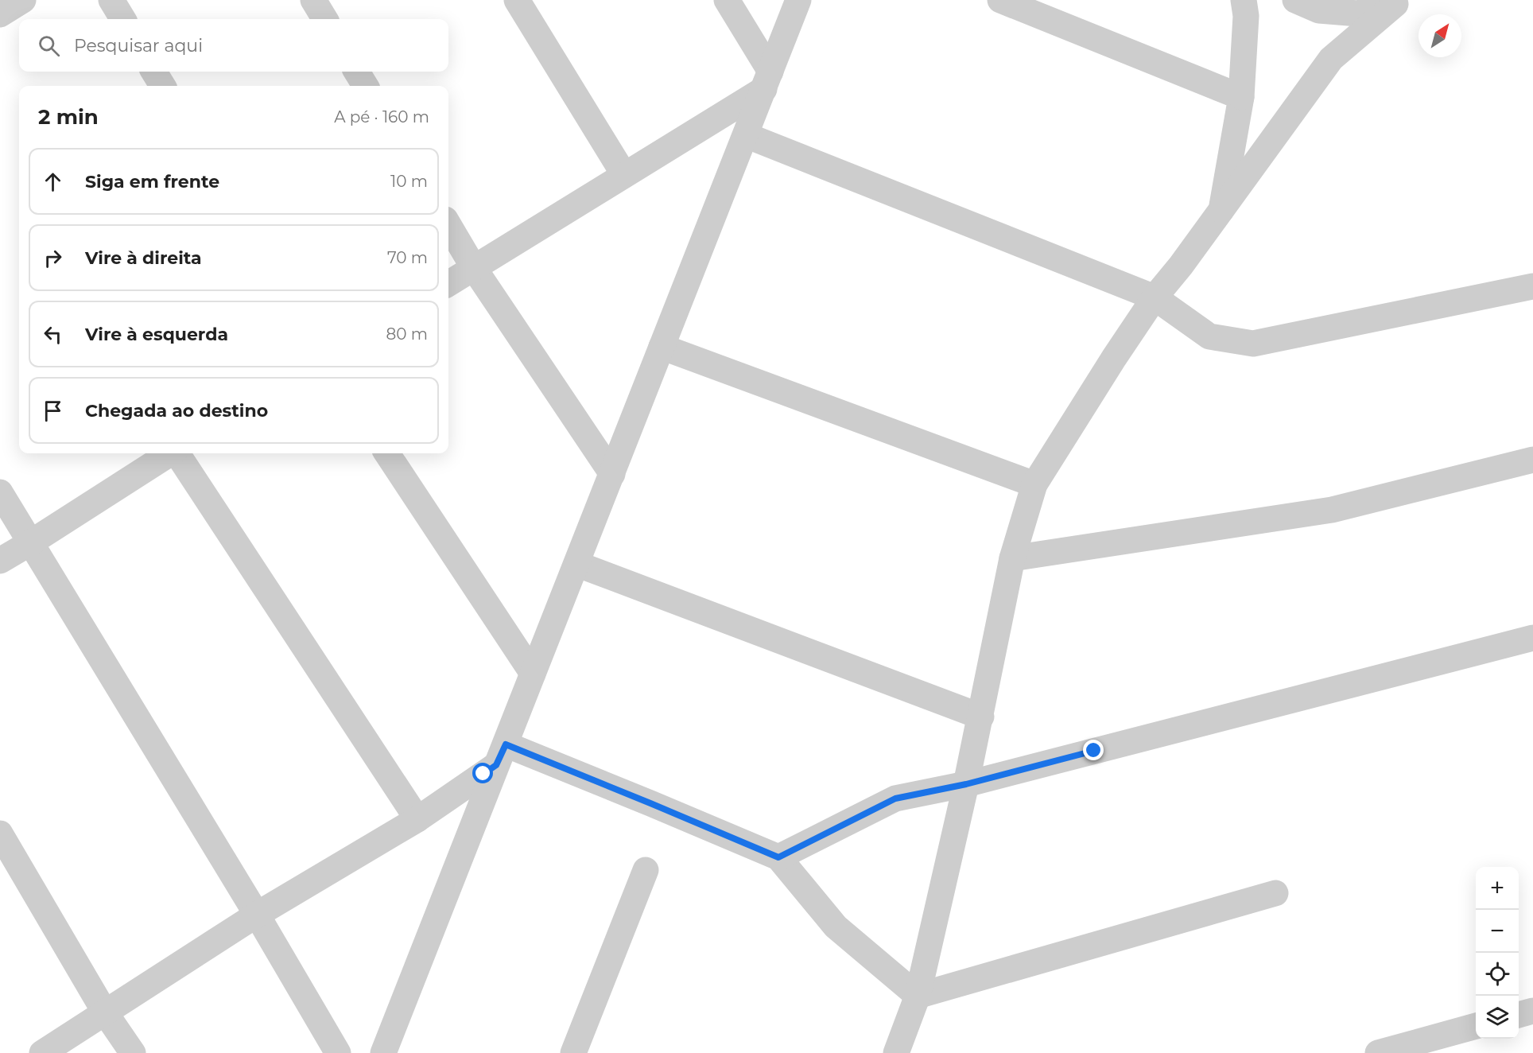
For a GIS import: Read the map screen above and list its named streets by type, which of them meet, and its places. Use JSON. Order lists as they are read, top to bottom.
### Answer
{
  "north": "top right",
  "page": {
    "search": "Pesquisar aqui",
    "heading": ["2 min", "A pé · 160 m"],
    "list": [
      ["Siga em frente", "10 m"],
      ["Vire à direita", "70 m"],
      ["Vire à esquerda", "80 m"],
      "Chegada ao destino"
    ],
    "map_buttons": ["+", "−"]
  }
}
